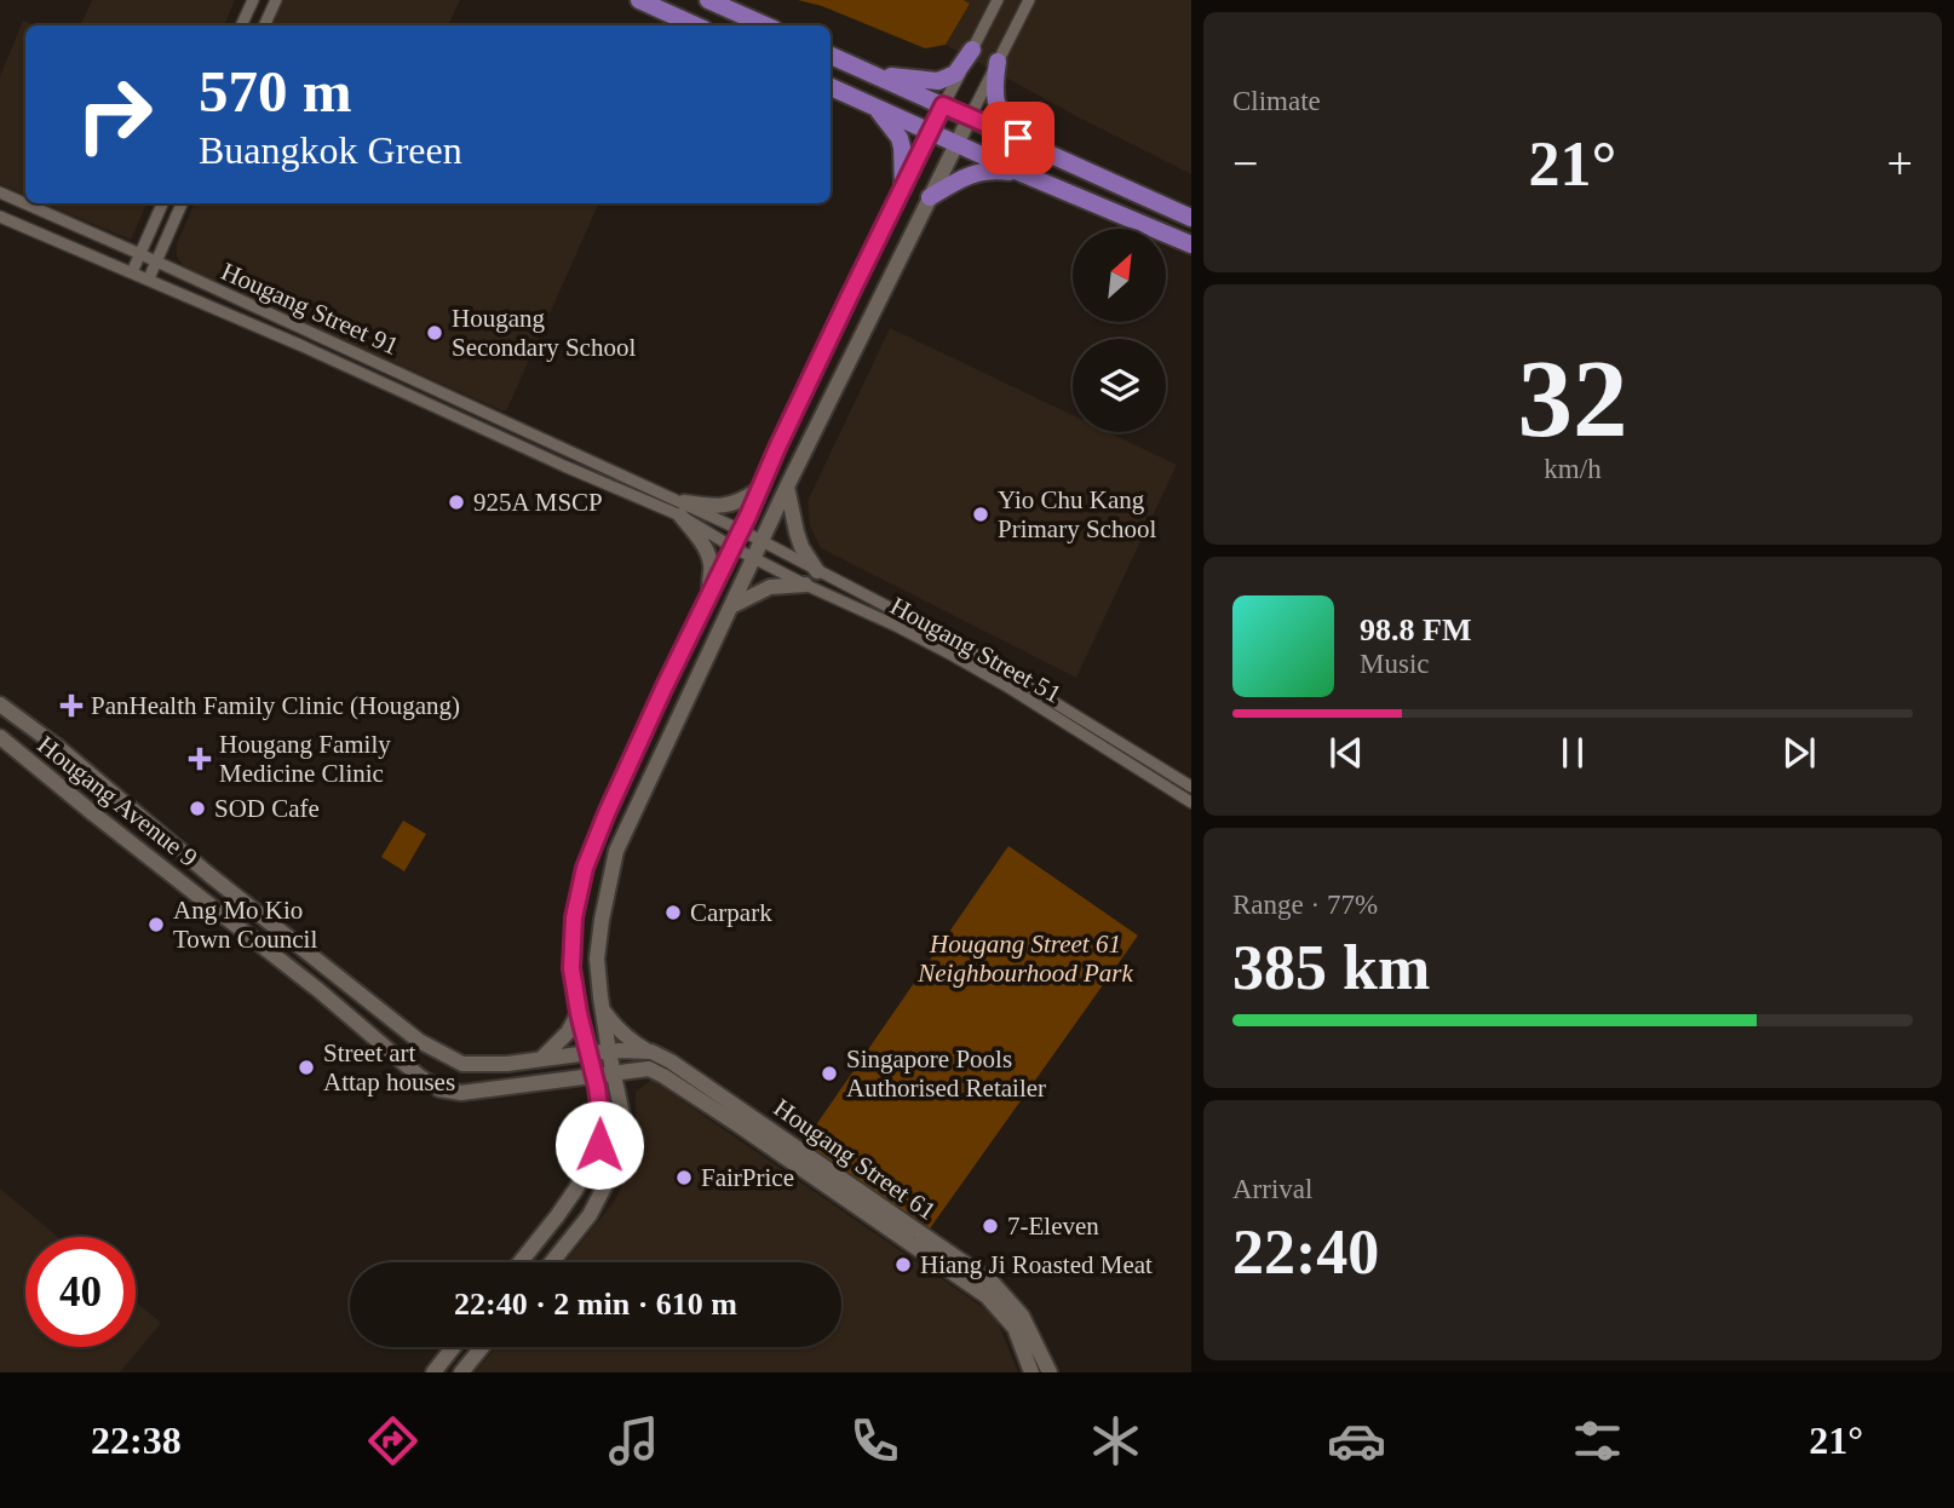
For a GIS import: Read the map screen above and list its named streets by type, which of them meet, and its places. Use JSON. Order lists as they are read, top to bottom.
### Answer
{
  "streets": {
    "street": [
      "Hougang Street 91",
      "Hougang Street 51",
      "Hougang Avenue 9",
      "Hougang Street 61"
    ]
  },
  "crossings": [
    ["Hougang Street 91", "Hougang Street 51"],
    ["Hougang Avenue 9", "Hougang Street 61"]
  ],
  "parks": ["Hougang Street 61 Neighbourhood Park"],
  "places": {
    "other": [
      "Hougang Secondary School",
      "925A MSCP",
      "Yio Chu Kang Primary School",
      "SOD Cafe",
      "Carpark",
      "Ang Mo Kio Town Council",
      "Street art Attap houses",
      "Singapore Pools Authorised Retailer",
      "FairPrice",
      "7-Eleven",
      "Hiang Ji Roasted Meat"
    ],
    "health": ["PanHealth Family Clinic (Hougang)", "Hougang Family Medicine Clinic"]
  },
  "north": "top right",
  "page": {
    "tile": [
      "Climate",
      ["32", "km/h"],
      ["Range · 77%", "385 km"],
      ["Arrival", "22:40"]
    ],
    "turn": ["570 m", "Buangkok Green"],
    "heat": ["−", "21°", "+"],
    "song": ["98.8 FM", "Music"],
    "limit": "40",
    "trip": "22:40 · 2 min · 610 m",
    "tabs": ["22:38", "21°"]
  }
}
